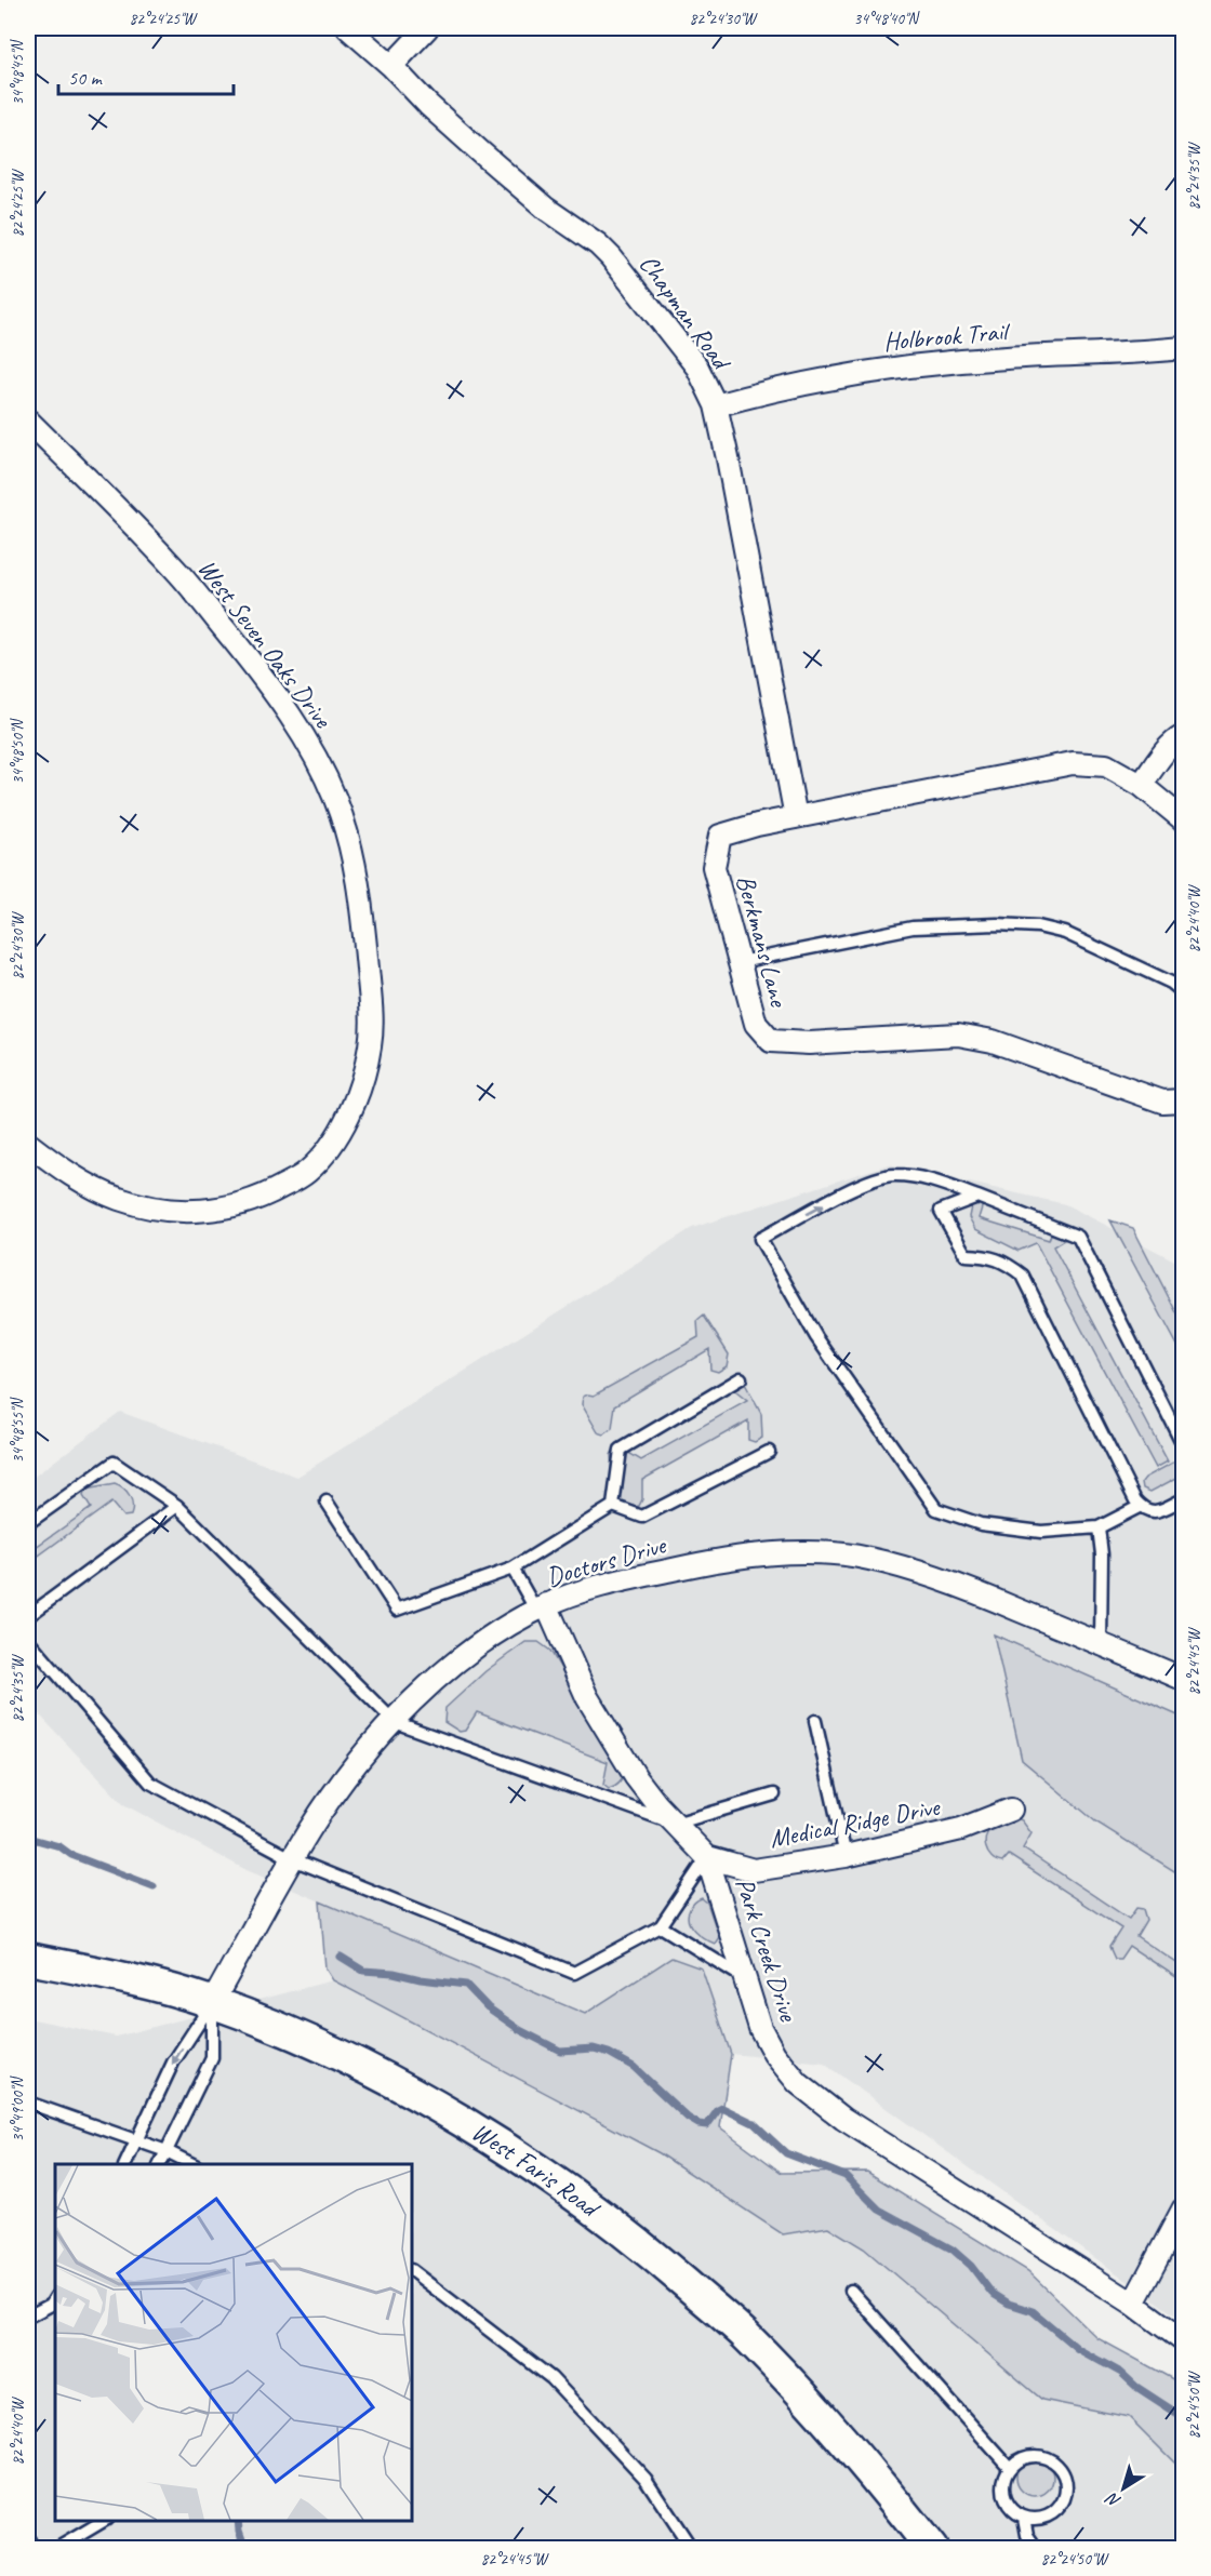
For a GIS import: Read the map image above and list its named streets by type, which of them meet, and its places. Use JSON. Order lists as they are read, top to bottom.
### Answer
{
  "streets": {
    "main road": ["West Faris Road"],
    "street": [
      "Chapman Road",
      "Holbrook Trail",
      "West Seven Oaks Drive",
      "Berkmans Lane",
      "Doctors Drive",
      "Medical Ridge Drive",
      "Park Creek Drive"
    ]
  },
  "crossings": [
    ["Chapman Road", "Holbrook Trail"],
    ["Chapman Road", "Berkmans Lane"],
    ["Doctors Drive", "Park Creek Drive"],
    ["Doctors Drive", "West Faris Road"],
    ["Medical Ridge Drive", "Park Creek Drive"]
  ],
  "scale_bar": "50 m",
  "north": "bottom left",
  "coordinates": [
    "82°24'25\"W",
    "82°24'30\"W",
    "34°48'40\"N",
    "34°48'45\"N",
    "82°24'35\"W",
    "34°48'50\"N",
    "82°24'40\"W",
    "34°48'55\"N",
    "82°24'45\"W",
    "34°49'00\"N",
    "82°24'50\"W"
  ]
}
